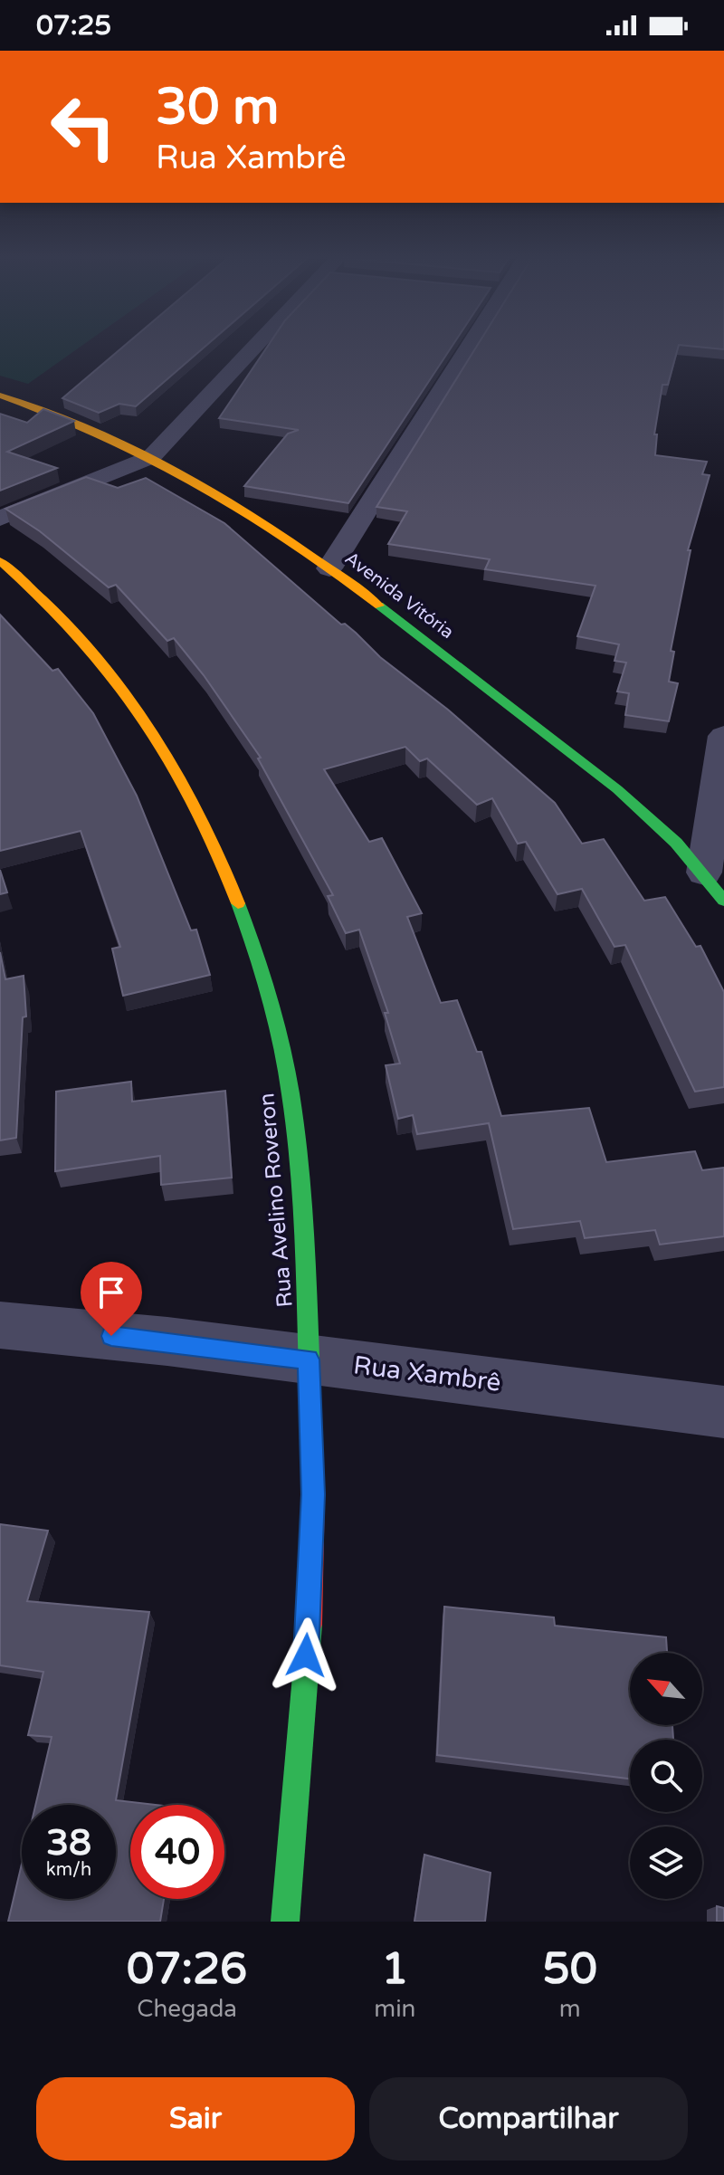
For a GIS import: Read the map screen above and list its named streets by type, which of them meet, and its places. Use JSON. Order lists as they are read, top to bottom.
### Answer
{
  "streets": {
    "street": ["Avenida Vitória", "Rua Avelino Roveron", "Rua Xambrê"]
  },
  "crossings": [
    ["Rua Avelino Roveron", "Rua Xambrê"]
  ],
  "north": "top left",
  "page": {
    "status": "07:25",
    "turn": ["30 m", "Rua Xambrê"],
    "speed": "38 km/h",
    "limit": "40",
    "eta": [
      "07:26",
      "Chegada",
      "1",
      "min",
      "50",
      "m"
    ],
    "buttons": ["Sair", "Compartilhar"]
  }
}
